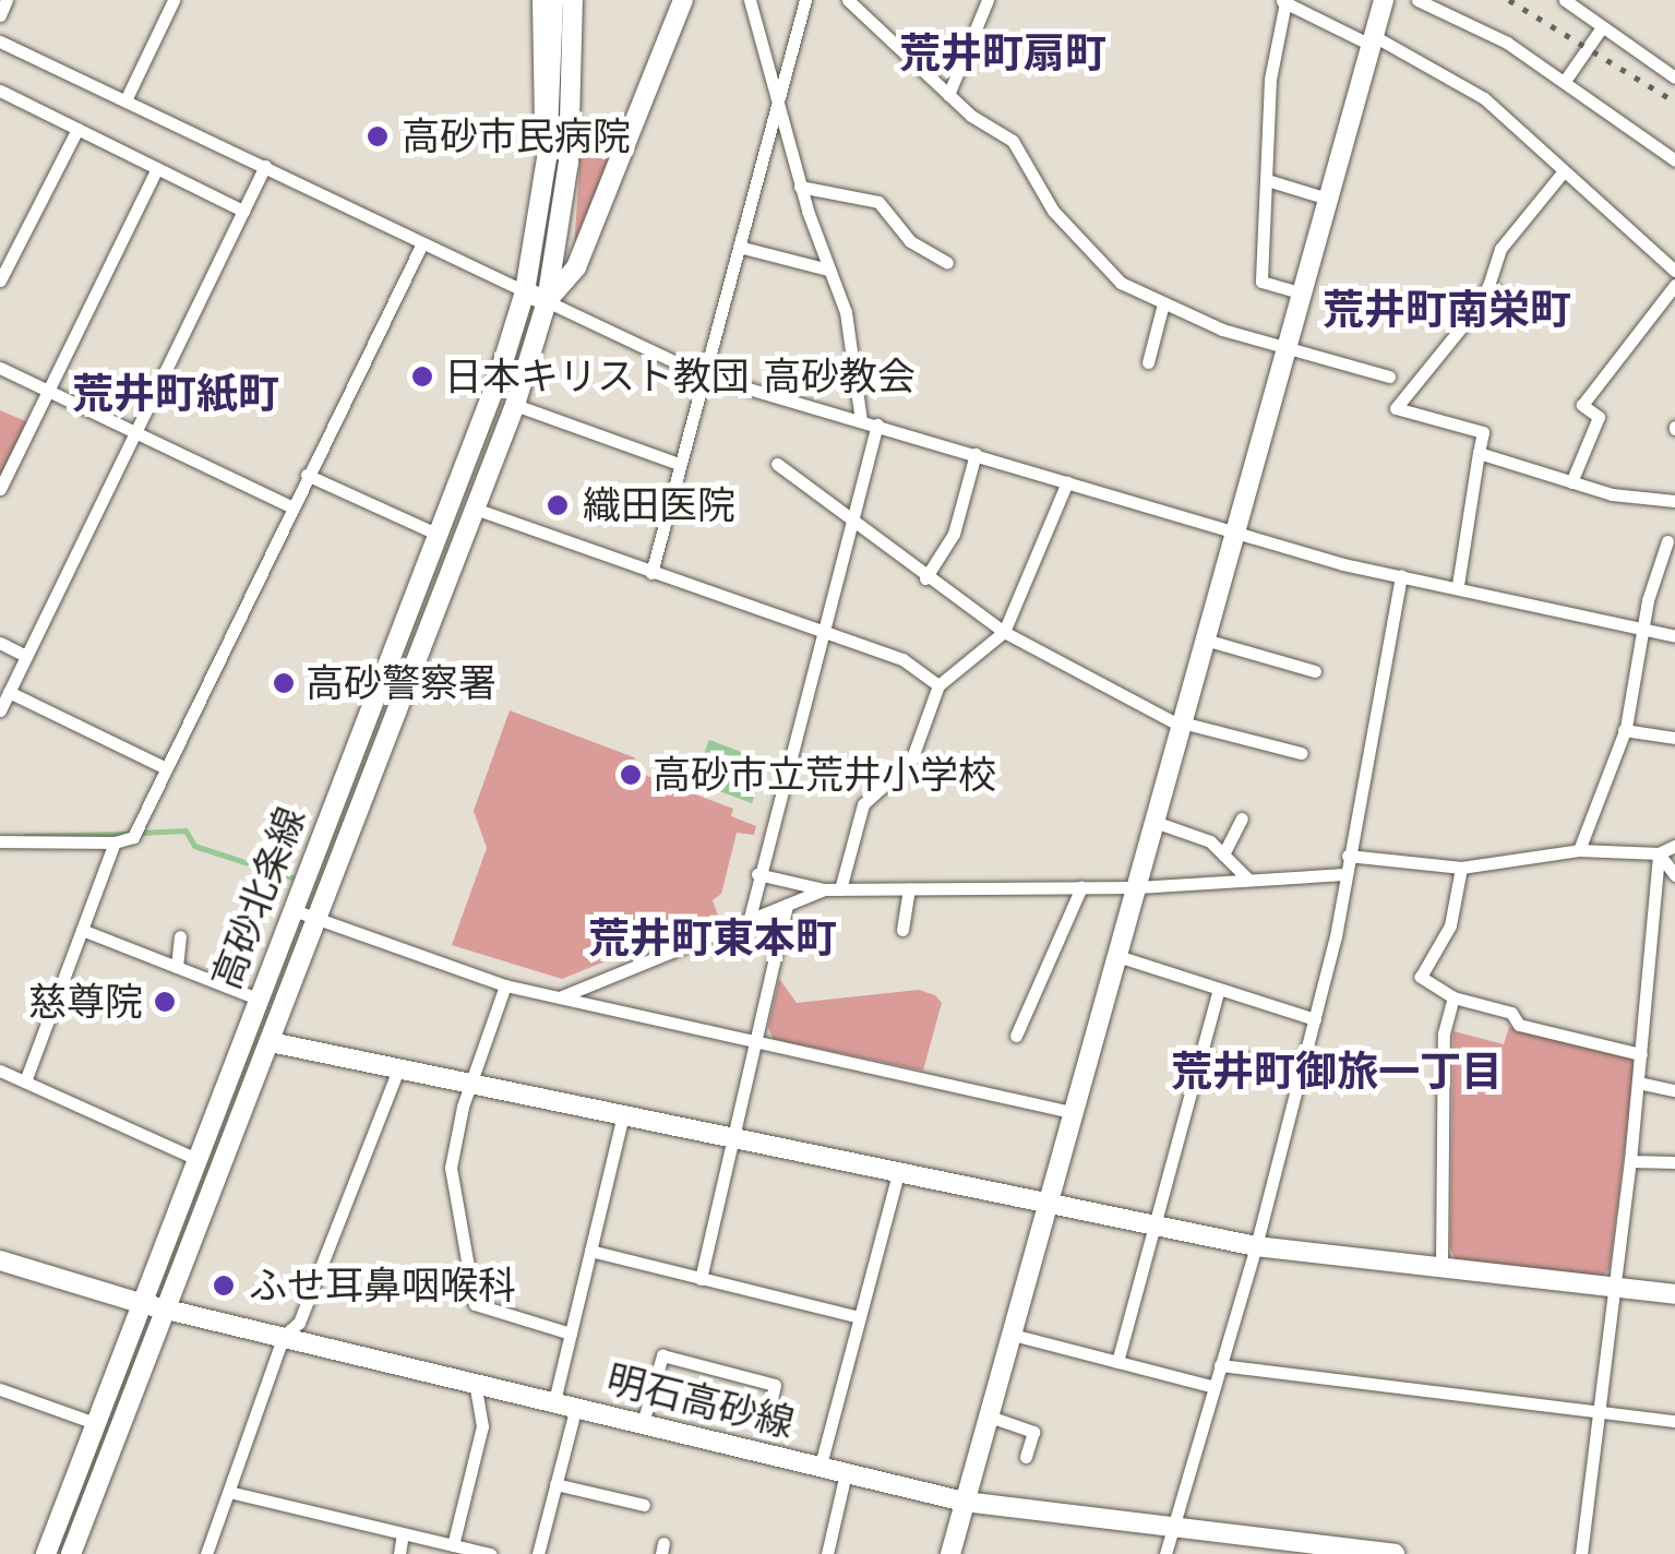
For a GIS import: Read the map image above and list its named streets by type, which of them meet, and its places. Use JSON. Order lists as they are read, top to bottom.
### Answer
{
  "streets": {
    "main road": ["高砂北条線", "明石高砂線"]
  },
  "crossings": [
    ["高砂北条線", "明石高砂線"]
  ],
  "districts": [
    "荒井町扇町",
    "荒井町南栄町",
    "荒井町紙町",
    "荒井町東本町",
    "荒井町御旅一丁目"
  ],
  "places": [
    "高砂市民病院",
    "日本キリスト教団 高砂教会",
    "織田医院",
    "高砂警察署",
    "高砂市立荒井小学校",
    "慈尊院",
    "ふせ耳鼻咽喉科"
  ]
}
